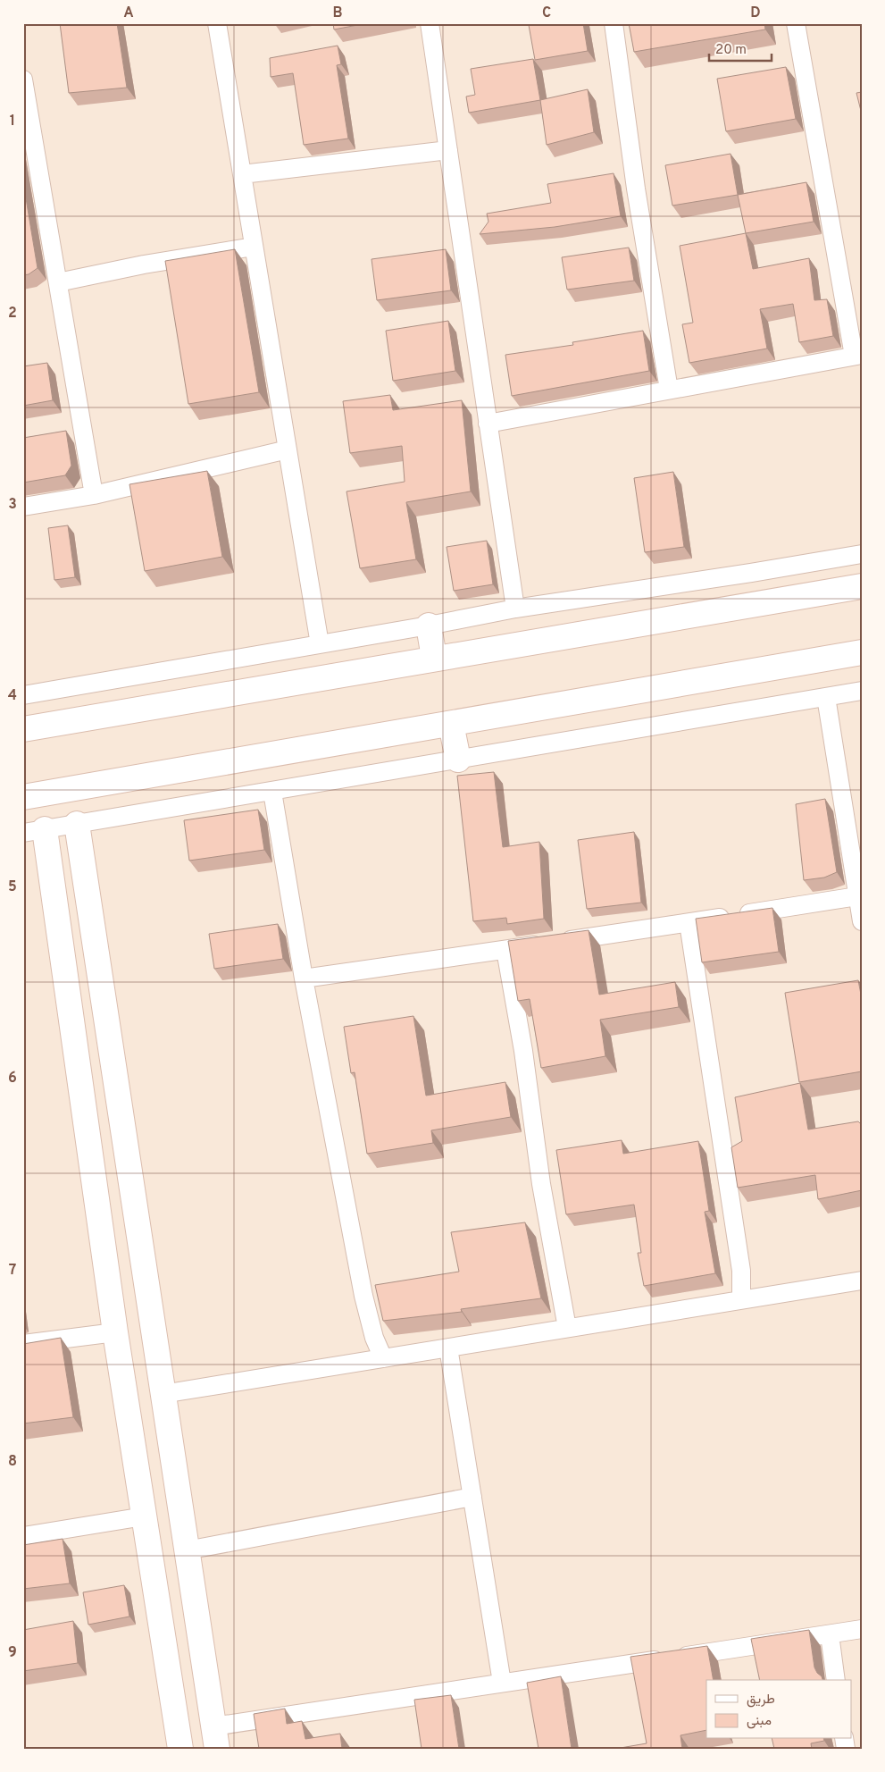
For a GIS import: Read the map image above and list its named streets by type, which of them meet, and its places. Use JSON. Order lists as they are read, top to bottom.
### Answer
{
  "legend": ["طريق", "مبنى"],
  "scale_bar": "20 m",
  "grid": {
    "columns": [
      "A",
      "B",
      "C",
      "D"
    ],
    "rows": [
      "1",
      "2",
      "3",
      "4",
      "5",
      "6",
      "7",
      "8",
      "9"
    ]
  }
}
